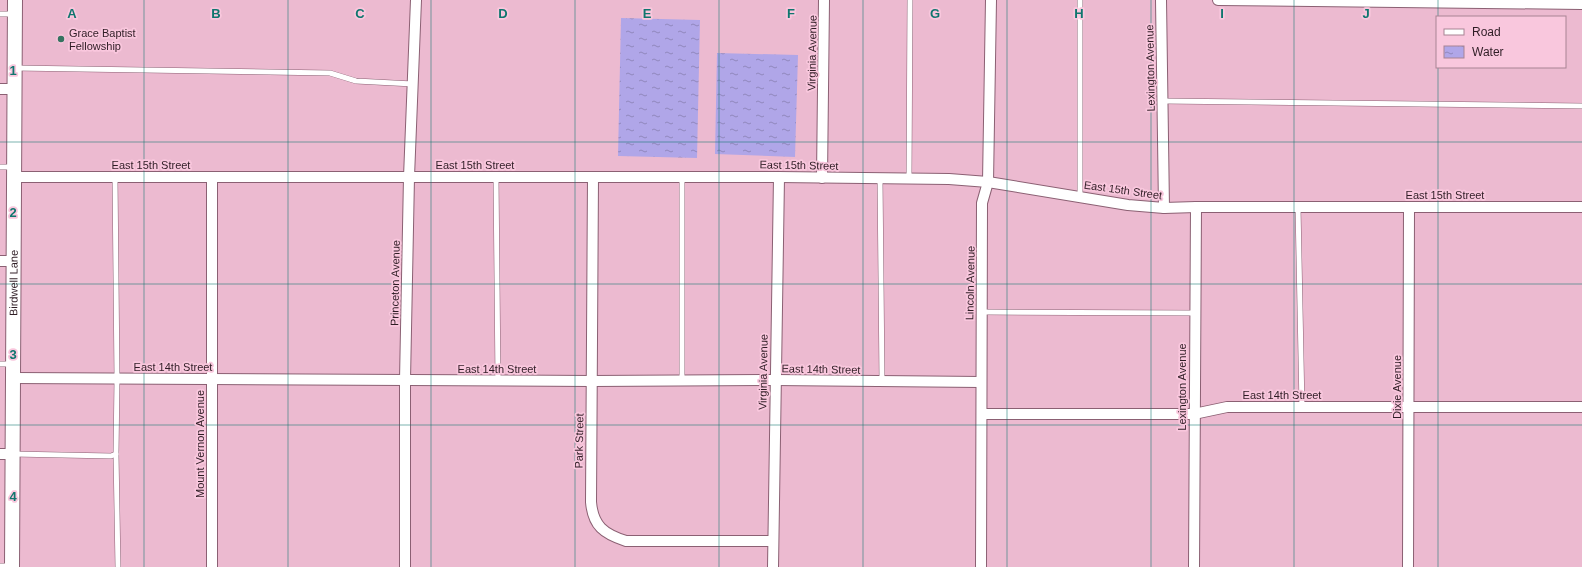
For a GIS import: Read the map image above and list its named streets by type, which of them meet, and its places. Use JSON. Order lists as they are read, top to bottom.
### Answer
{
  "streets": {
    "main road": ["Birdwell Lane"],
    "street": [
      "Virginia Avenue",
      "Lexington Avenue",
      "East 15th Street",
      "Princeton Avenue",
      "Lincoln Avenue",
      "East 14th Street",
      "Dixie Avenue",
      "Park Street",
      "Mount Vernon Avenue"
    ]
  },
  "crossings": [
    ["Virginia Avenue", "East 15th Street"],
    ["Virginia Avenue", "East 14th Street"],
    ["Virginia Avenue", "Park Street"],
    ["Lexington Avenue", "East 15th Street"],
    ["Lexington Avenue", "East 14th Street"],
    ["East 15th Street", "Birdwell Lane"],
    ["East 15th Street", "Princeton Avenue"],
    ["East 15th Street", "Lincoln Avenue"],
    ["East 15th Street", "Dixie Avenue"],
    ["East 15th Street", "Park Street"],
    ["East 15th Street", "Mount Vernon Avenue"],
    ["Birdwell Lane", "East 14th Street"],
    ["Princeton Avenue", "East 14th Street"],
    ["Lincoln Avenue", "East 14th Street"],
    ["East 14th Street", "Dixie Avenue"],
    ["East 14th Street", "Park Street"],
    ["East 14th Street", "Mount Vernon Avenue"]
  ],
  "places": ["Grace Baptist Fellowship"],
  "legend": ["Road", "Water"],
  "grid": {
    "columns": [
      "A",
      "B",
      "C",
      "D",
      "E",
      "F",
      "G",
      "H",
      "I",
      "J"
    ],
    "rows": [
      "1",
      "2",
      "3",
      "4"
    ]
  }
}
